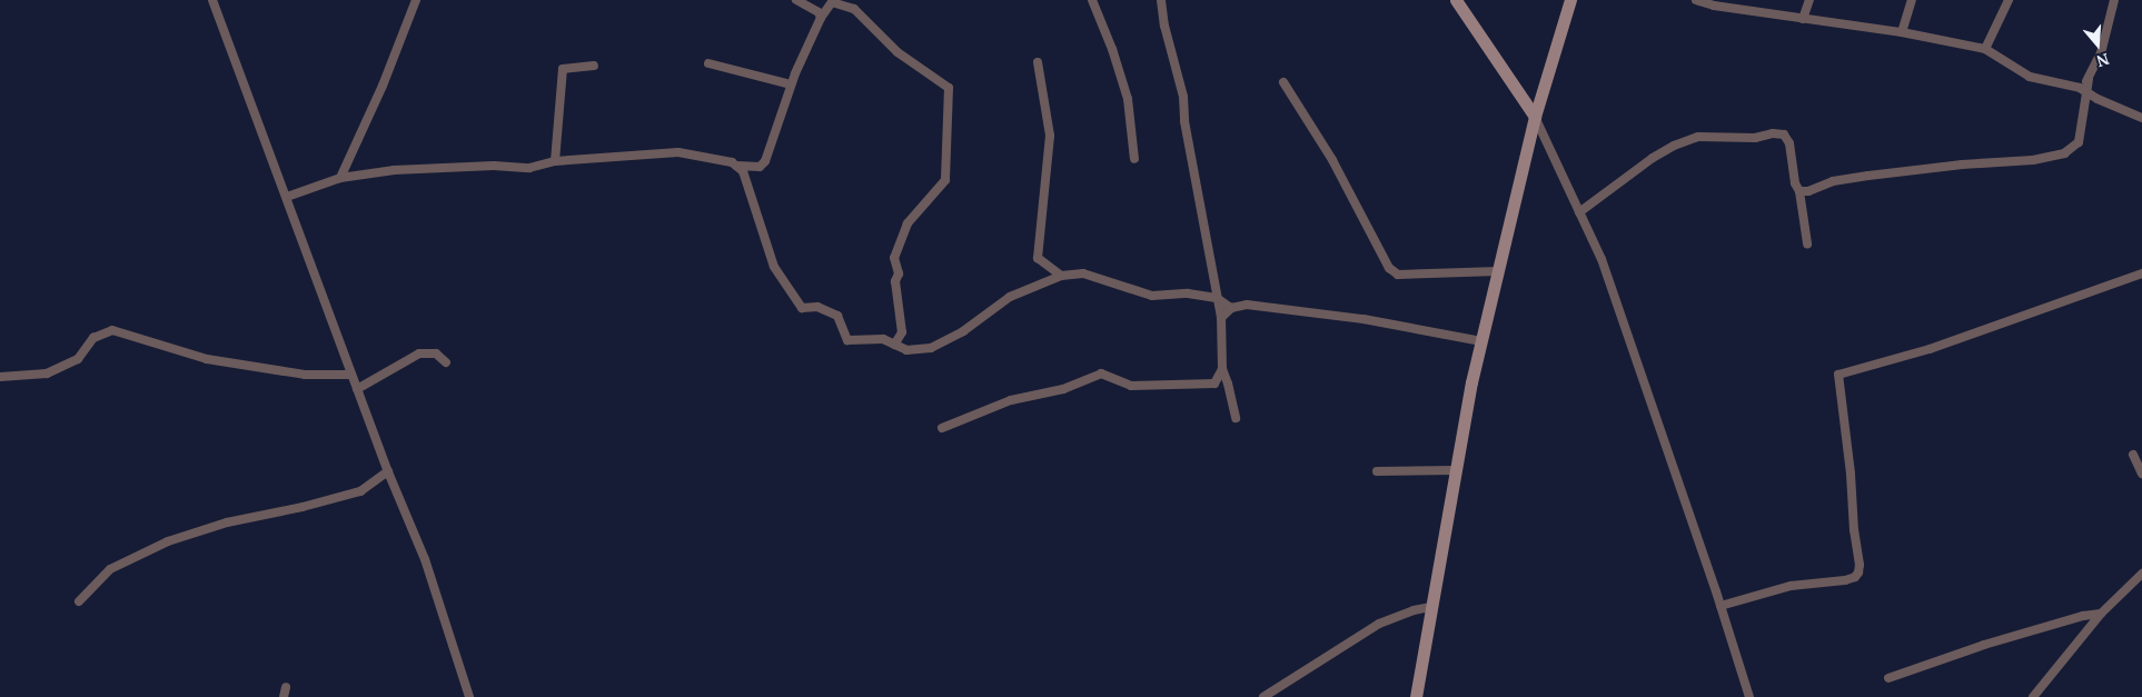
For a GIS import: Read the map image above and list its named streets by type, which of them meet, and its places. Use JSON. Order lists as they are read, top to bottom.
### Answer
{
  "north": "bottom"
}
